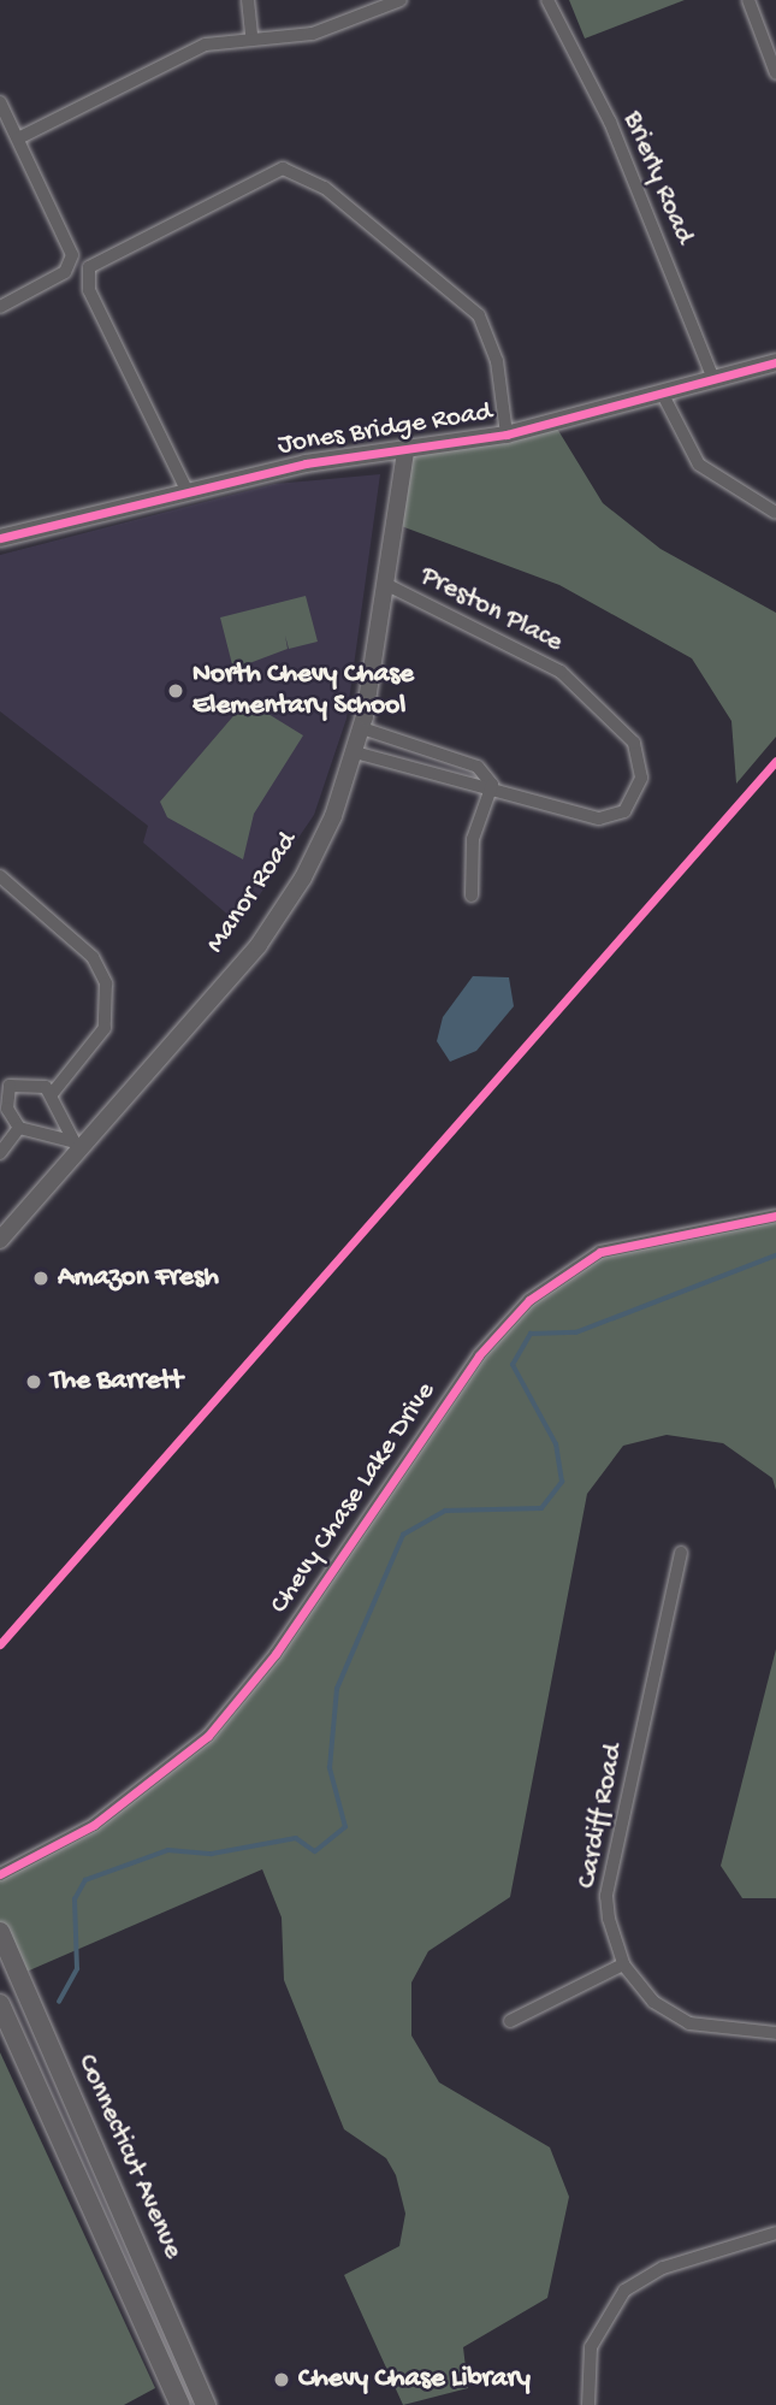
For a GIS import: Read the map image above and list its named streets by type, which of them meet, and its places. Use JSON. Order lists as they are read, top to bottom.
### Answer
{
  "streets": {
    "main road": ["Connecticut Avenue"],
    "street": [
      "Brierly Road",
      "Jones Bridge Road",
      "Preston Place",
      "Manor Road",
      "Chevy Chase Lake Drive",
      "Cardiff Road"
    ]
  },
  "crossings": [
    ["Brierly Road", "Jones Bridge Road"],
    ["Jones Bridge Road", "Manor Road"],
    ["Preston Place", "Manor Road"]
  ],
  "places": [
    "North Chevy Chase Elementary School",
    "Amazon Fresh",
    "The Barrett",
    "Chevy Chase Library"
  ]
}
